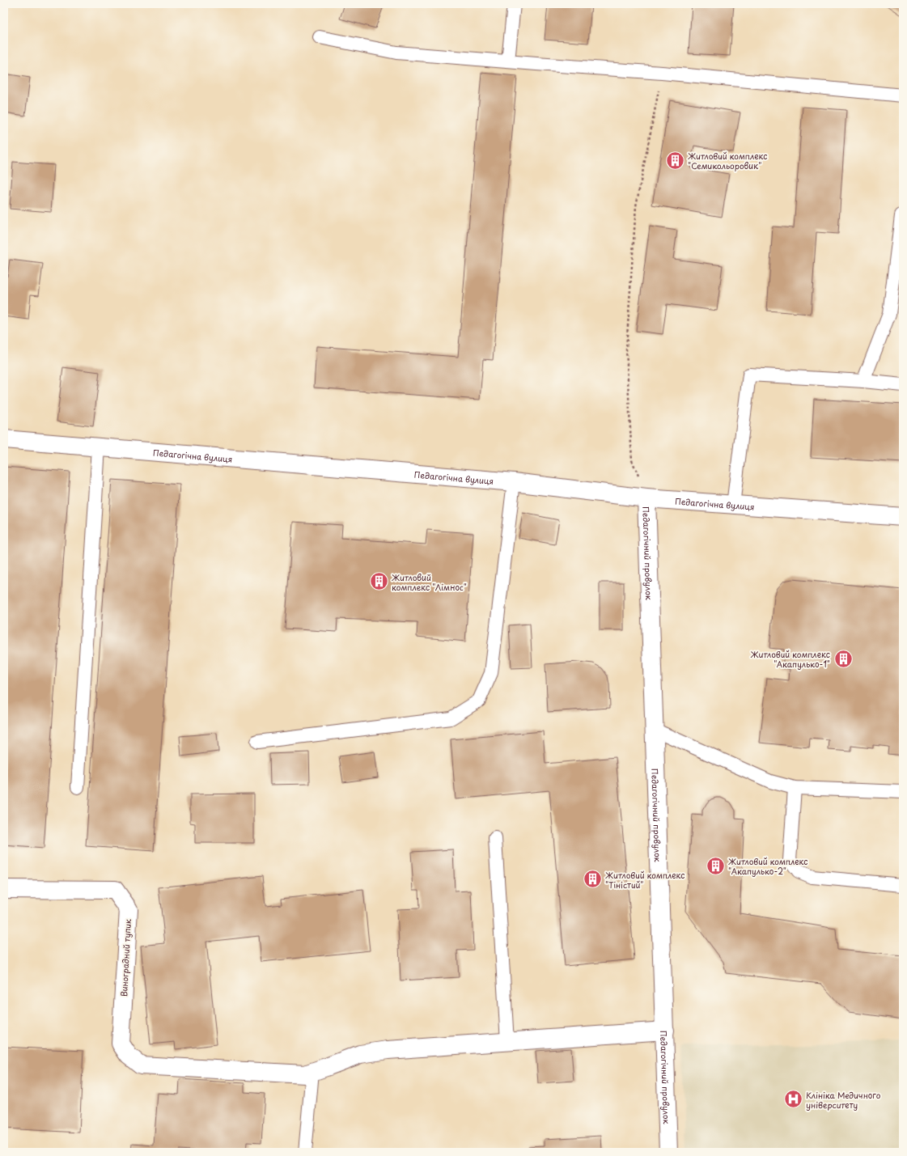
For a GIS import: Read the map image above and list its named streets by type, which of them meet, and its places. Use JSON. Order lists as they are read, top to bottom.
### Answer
{
  "streets": {
    "street": ["Педагогічна вулиця", "Педагогічний провулок", "Виноградний тупик"]
  },
  "crossings": [
    ["Педагогічна вулиця", "Педагогічний провулок"]
  ],
  "places": {
    "building": [
      "Житловий комплекс \"Семикольоровик\"",
      "Житловий комплекс \"Лімнос\"",
      "Житловий комплекс \"Акапулько-1\"",
      "Житловий комплекс \"Акапулько-2\"",
      "Житловий комплекс \"Тіністий\""
    ],
    "hospital": ["Клініка Медичного університету"]
  }
}
